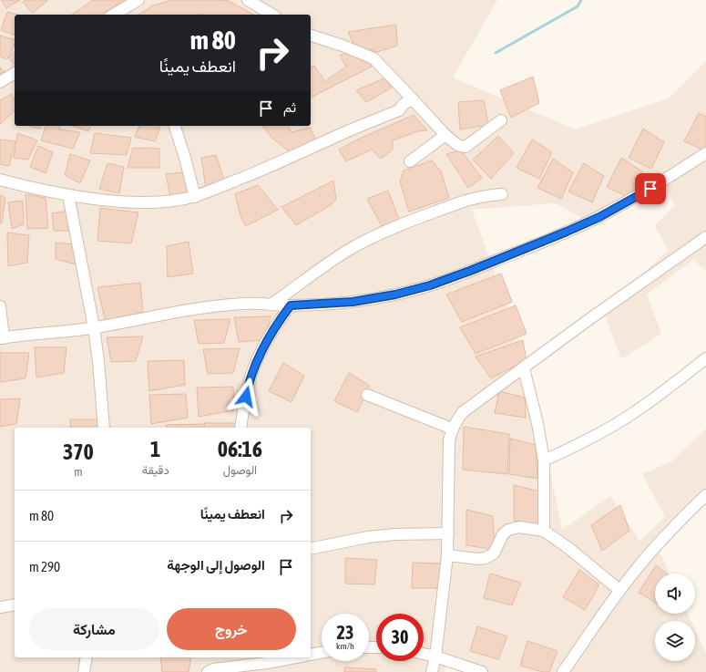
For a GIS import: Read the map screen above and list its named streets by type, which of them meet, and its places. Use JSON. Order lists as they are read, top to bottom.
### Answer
{
  "page": {
    "turn": ["80 m", "انعطف يمينًا"],
    "then": "ثم",
    "eta": [
      "06:16",
      "الوصول",
      "1",
      "دقيقة",
      "370",
      "m"
    ],
    "list": [
      {
        "name": "انعطف يمينًا",
        "value": "80 m"
      },
      {
        "name": "الوصول إلى الوجهة",
        "value": "290 m"
      }
    ],
    "buttons": ["خروج", "مشاركة"],
    "speed": "23 km/h",
    "limit": "30"
  }
}
